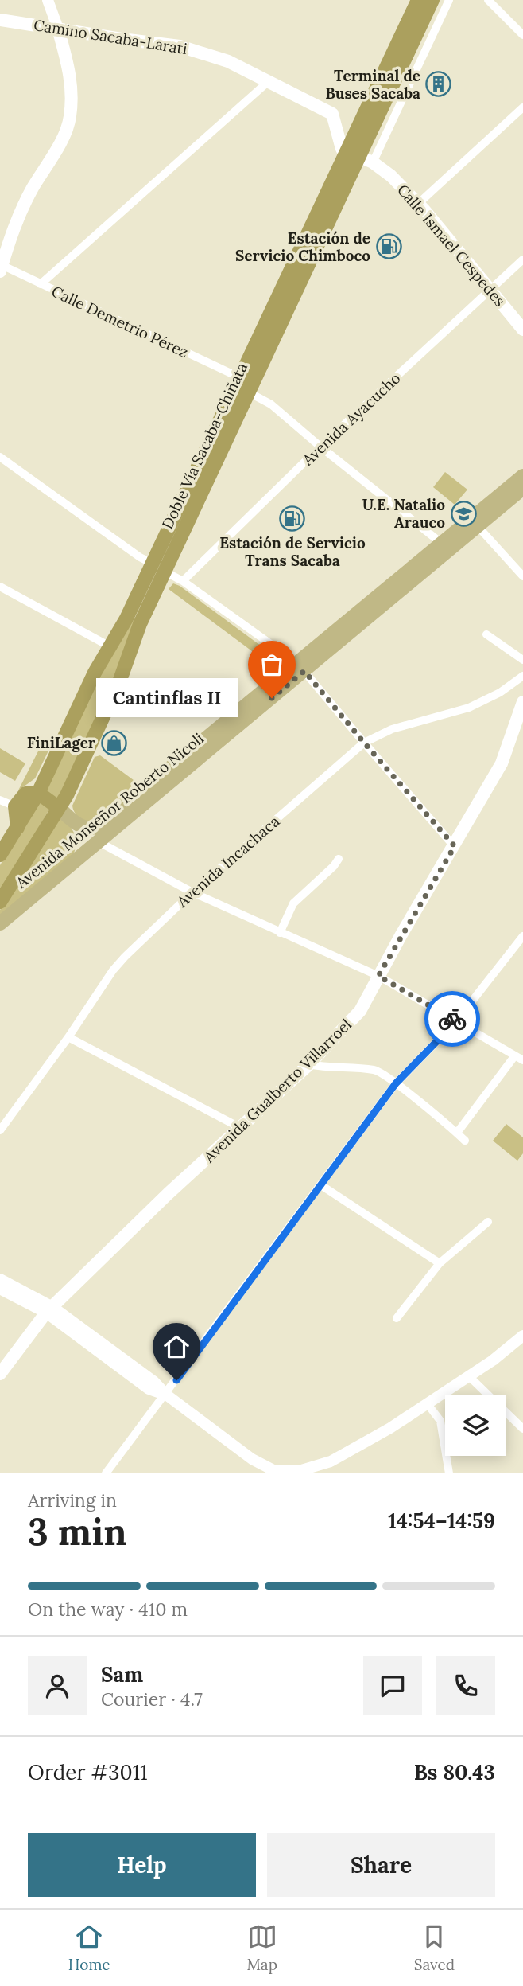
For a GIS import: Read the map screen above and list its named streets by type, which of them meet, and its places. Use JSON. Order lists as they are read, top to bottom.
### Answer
{
  "streets": {
    "highway": ["Doble Vía Sacaba-Chiñata"],
    "main road": [
      "Camino Sacaba-Larati",
      "Calle Ismael Cespedes",
      "Avenida Monseñor Roberto Nicoli",
      "Avenida Gualberto Villarroel"
    ],
    "street": ["Calle Demetrio Pérez", "Avenida Ayacucho", "Avenida Incachaca"]
  },
  "crossings": [
    ["Camino Sacaba-Larati", "Calle Ismael Cespedes"],
    ["Camino Sacaba-Larati", "Doble Vía Sacaba-Chiñata"],
    ["Calle Ismael Cespedes", "Avenida Ayacucho"],
    ["Calle Ismael Cespedes", "Doble Vía Sacaba-Chiñata"],
    ["Calle Demetrio Pérez", "Doble Vía Sacaba-Chiñata"],
    ["Doble Vía Sacaba-Chiñata", "Avenida Monseñor Roberto Nicoli"]
  ],
  "places": {
    "building": ["Terminal de Buses Sacaba"],
    "fuel station": ["Estación de Servicio Chimboco", "Estación de Servicio Trans Sacaba"],
    "school or university": ["U.E. Natalio Arauco"],
    "other": ["Cantinflas II"],
    "shop": ["FiniLager"]
  },
  "page": {
    "bubble": "Cantinflas II",
    "heading": ["3 min", "Arriving in", "14:54–14:59"],
    "panel": [
      "Sam",
      "Courier · 4.7",
      "Order #3011",
      "Bs 80.43"
    ],
    "bar": "On the way · 410 m",
    "buttons": ["Help", "Share"],
    "tabs": ["Home", "Map", "Saved"]
  }
}
